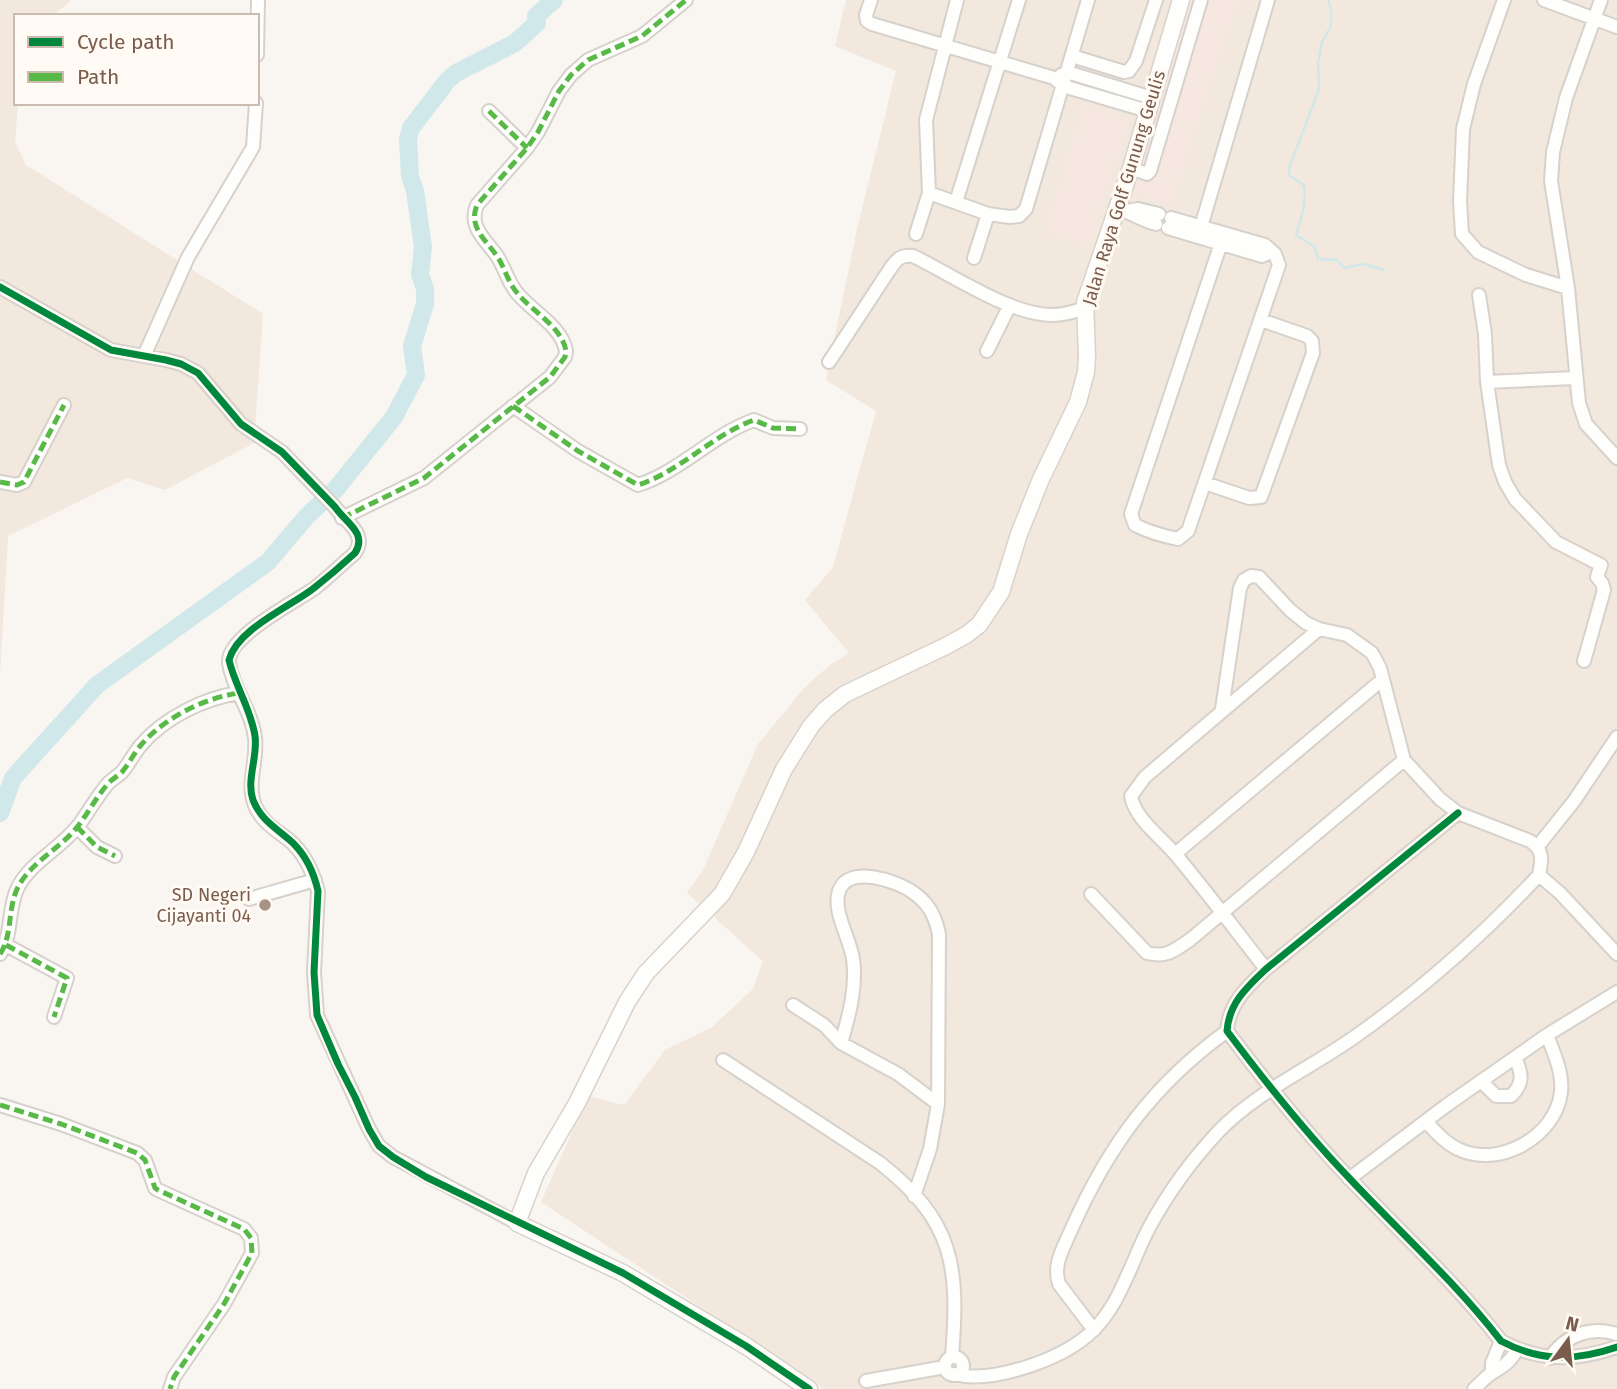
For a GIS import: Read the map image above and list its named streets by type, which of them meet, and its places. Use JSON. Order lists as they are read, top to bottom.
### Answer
{
  "streets": {
    "main road": ["Jalan Raya Golf Gunung Geulis"]
  },
  "places": ["SD Negeri Cijayanti 04"],
  "legend": ["Cycle path", "Path"],
  "north": "top"
}
